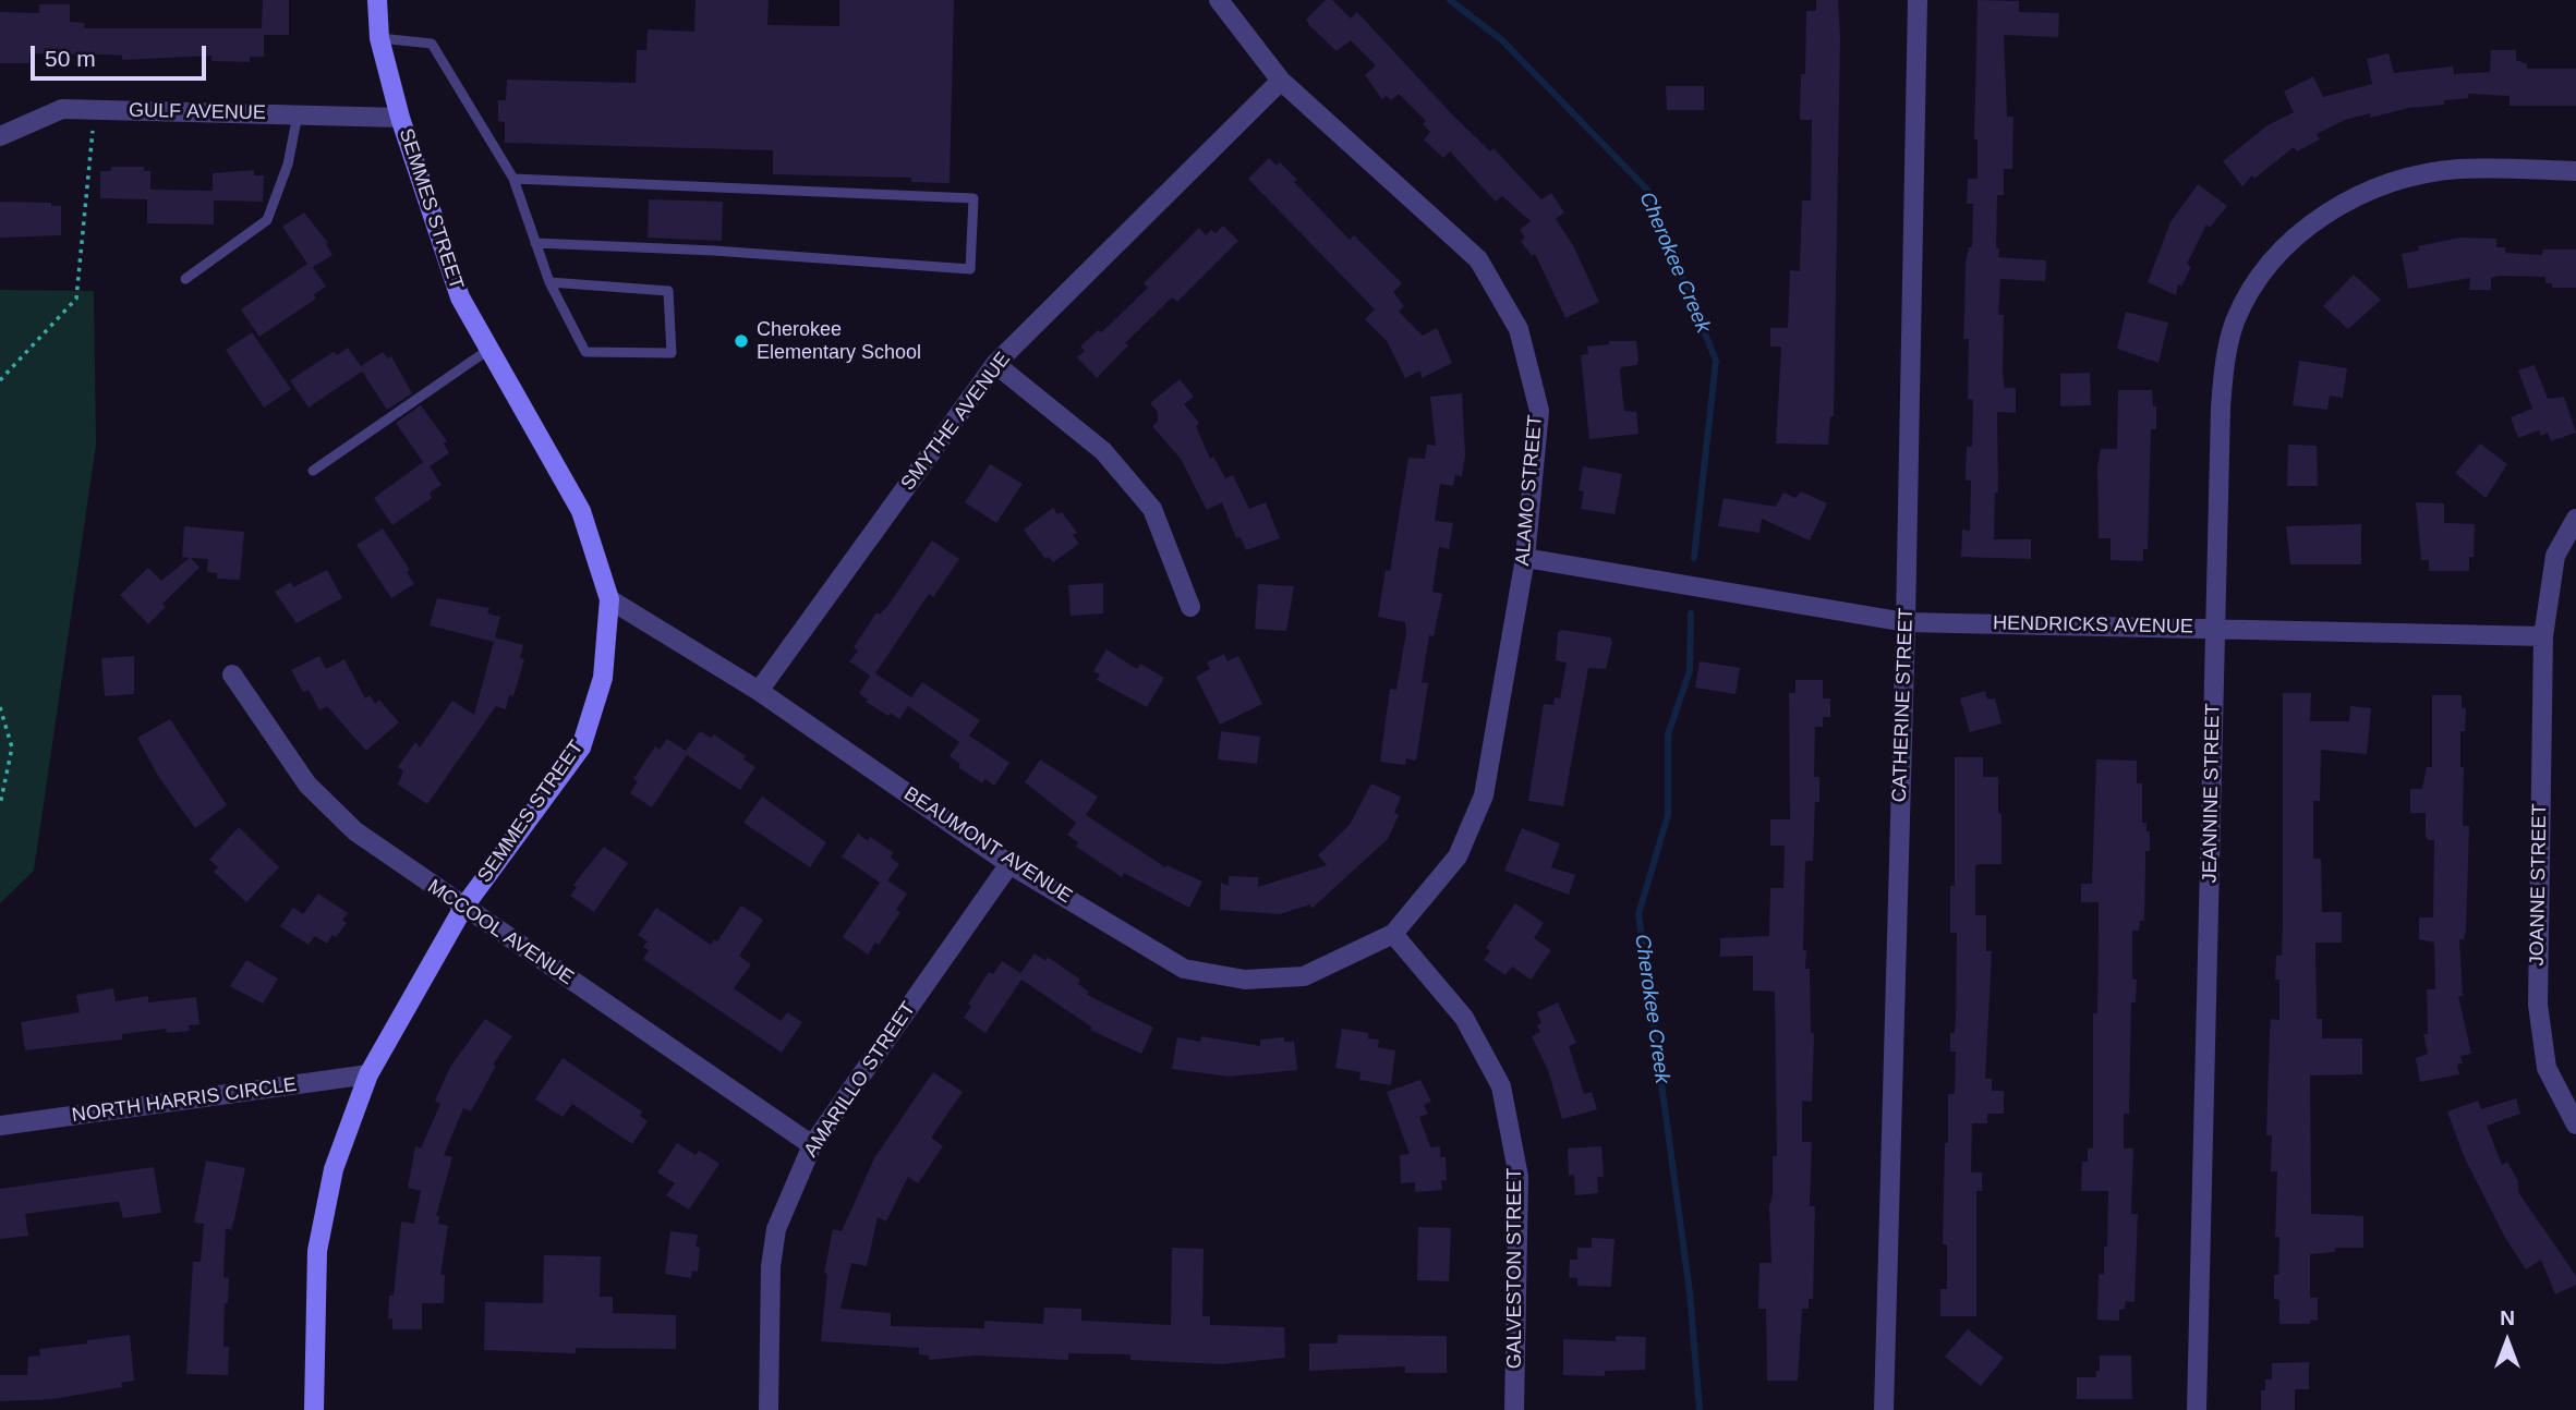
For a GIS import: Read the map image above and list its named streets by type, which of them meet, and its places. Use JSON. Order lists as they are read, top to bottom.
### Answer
{
  "streets": {
    "main road": ["SEMMES STREET"],
    "street": [
      "GULF AVENUE",
      "SMYTHE AVENUE",
      "ALAMO STREET",
      "HENDRICKS AVENUE",
      "CATHERINE STREET",
      "JEANNINE STREET",
      "BEAUMONT AVENUE",
      "JOANNE STREET",
      "MCCOOL AVENUE",
      "AMARILLO STREET",
      "NORTH HARRIS CIRCLE",
      "GALVESTON STREET"
    ]
  },
  "crossings": [
    ["GULF AVENUE", "SEMMES STREET"],
    ["SEMMES STREET", "BEAUMONT AVENUE"],
    ["SEMMES STREET", "MCCOOL AVENUE"],
    ["SEMMES STREET", "NORTH HARRIS CIRCLE"],
    ["SMYTHE AVENUE", "ALAMO STREET"],
    ["SMYTHE AVENUE", "BEAUMONT AVENUE"],
    ["ALAMO STREET", "HENDRICKS AVENUE"],
    ["ALAMO STREET", "BEAUMONT AVENUE"],
    ["ALAMO STREET", "GALVESTON STREET"],
    ["HENDRICKS AVENUE", "CATHERINE STREET"],
    ["HENDRICKS AVENUE", "JEANNINE STREET"],
    ["HENDRICKS AVENUE", "JOANNE STREET"],
    ["BEAUMONT AVENUE", "AMARILLO STREET"],
    ["BEAUMONT AVENUE", "GALVESTON STREET"],
    ["MCCOOL AVENUE", "AMARILLO STREET"]
  ],
  "water": ["Cherokee Creek"],
  "places": ["Cherokee Elementary School"],
  "scale_bar": "50 m",
  "north": "top"
}
